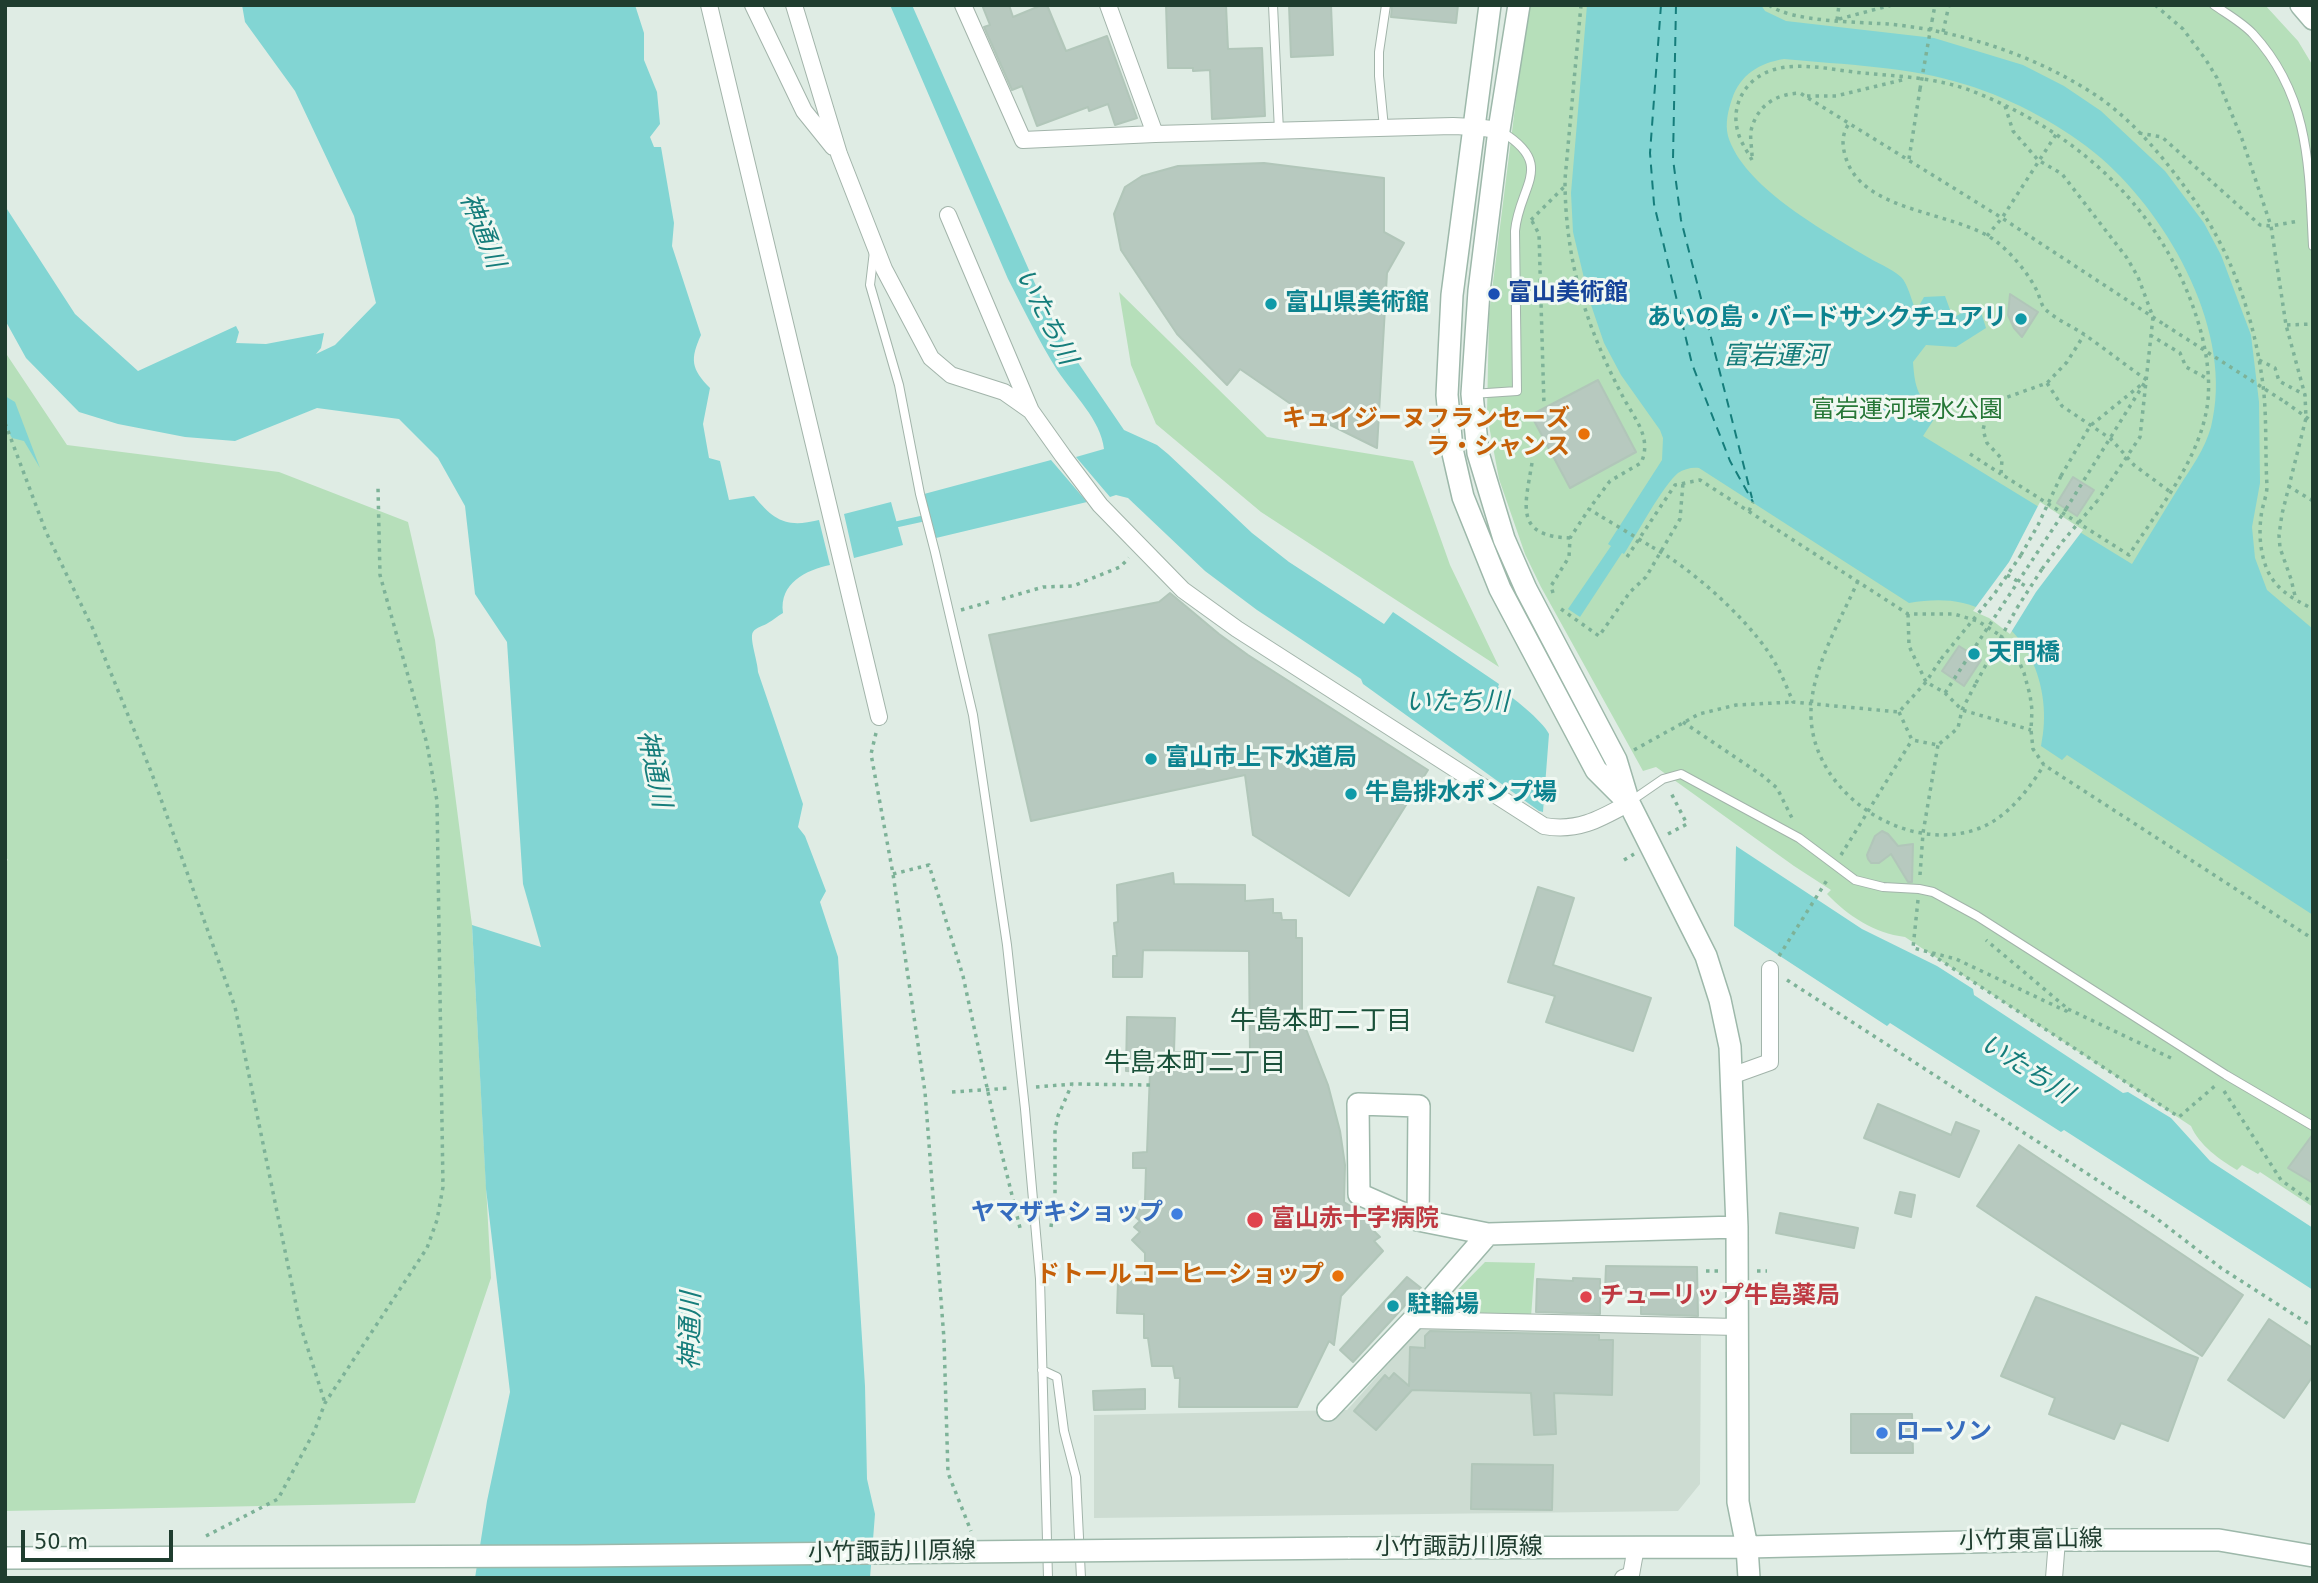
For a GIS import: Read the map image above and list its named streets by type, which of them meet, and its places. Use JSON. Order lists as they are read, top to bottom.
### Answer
{
  "streets": {
    "street": ["小竹東富山線", "小竹諏訪川原線"]
  },
  "crossings": [
    ["小竹東富山線", "小竹諏訪川原線"]
  ],
  "districts": ["牛島本町二丁目", "牛島本町二丁目"],
  "water": ["神通川", "いたち川", "富岩運河"],
  "parks": ["富岩運河環水公園"],
  "places": [
    "富山美術館",
    "富山県美術館",
    "あいの島・バードサンクチュアリ",
    "キュイジーヌフランセーズ ラ・シャンス",
    "天門橋",
    "富山市上下水道局",
    "牛島排水ポンプ場",
    "ヤマザキショップ",
    "富山赤十字病院",
    "ドトールコーヒーショップ",
    "チューリップ牛島薬局",
    "駐輪場",
    "ローソン"
  ],
  "scale_bar": "50 m"
}
